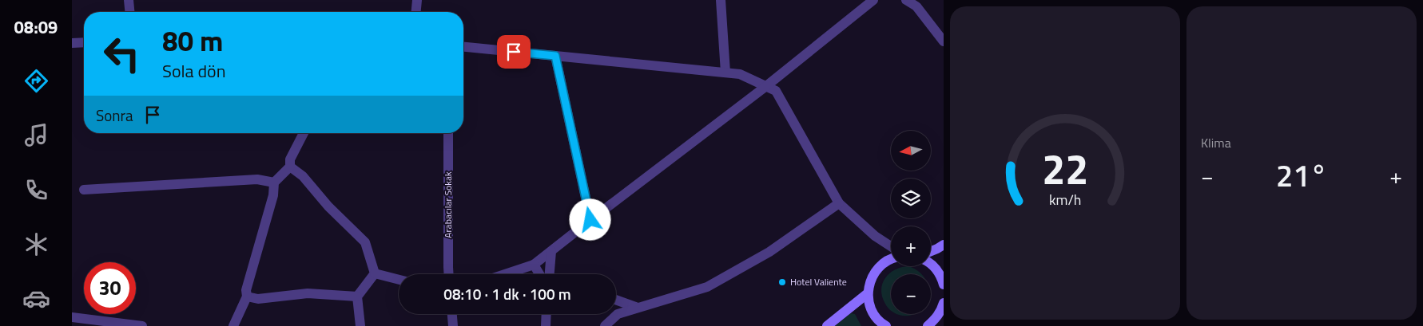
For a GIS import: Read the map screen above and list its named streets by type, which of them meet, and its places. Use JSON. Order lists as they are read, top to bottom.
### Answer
{
  "streets": {
    "street": ["Arabacılar Sokak"]
  },
  "places": ["Hotel Valiente"],
  "north": "left",
  "page": {
    "tabs": "08:09",
    "tile": "Klima",
    "turn": ["80 m", "Sola dön"],
    "then": "Sonra",
    "map_buttons": ["+", "−"],
    "heat": ["−", "21°", "+"],
    "limit": "30",
    "trip": "08:10 · 1 dk · 100 m",
    "gauge": ["22", "km/h"]
  }
}
